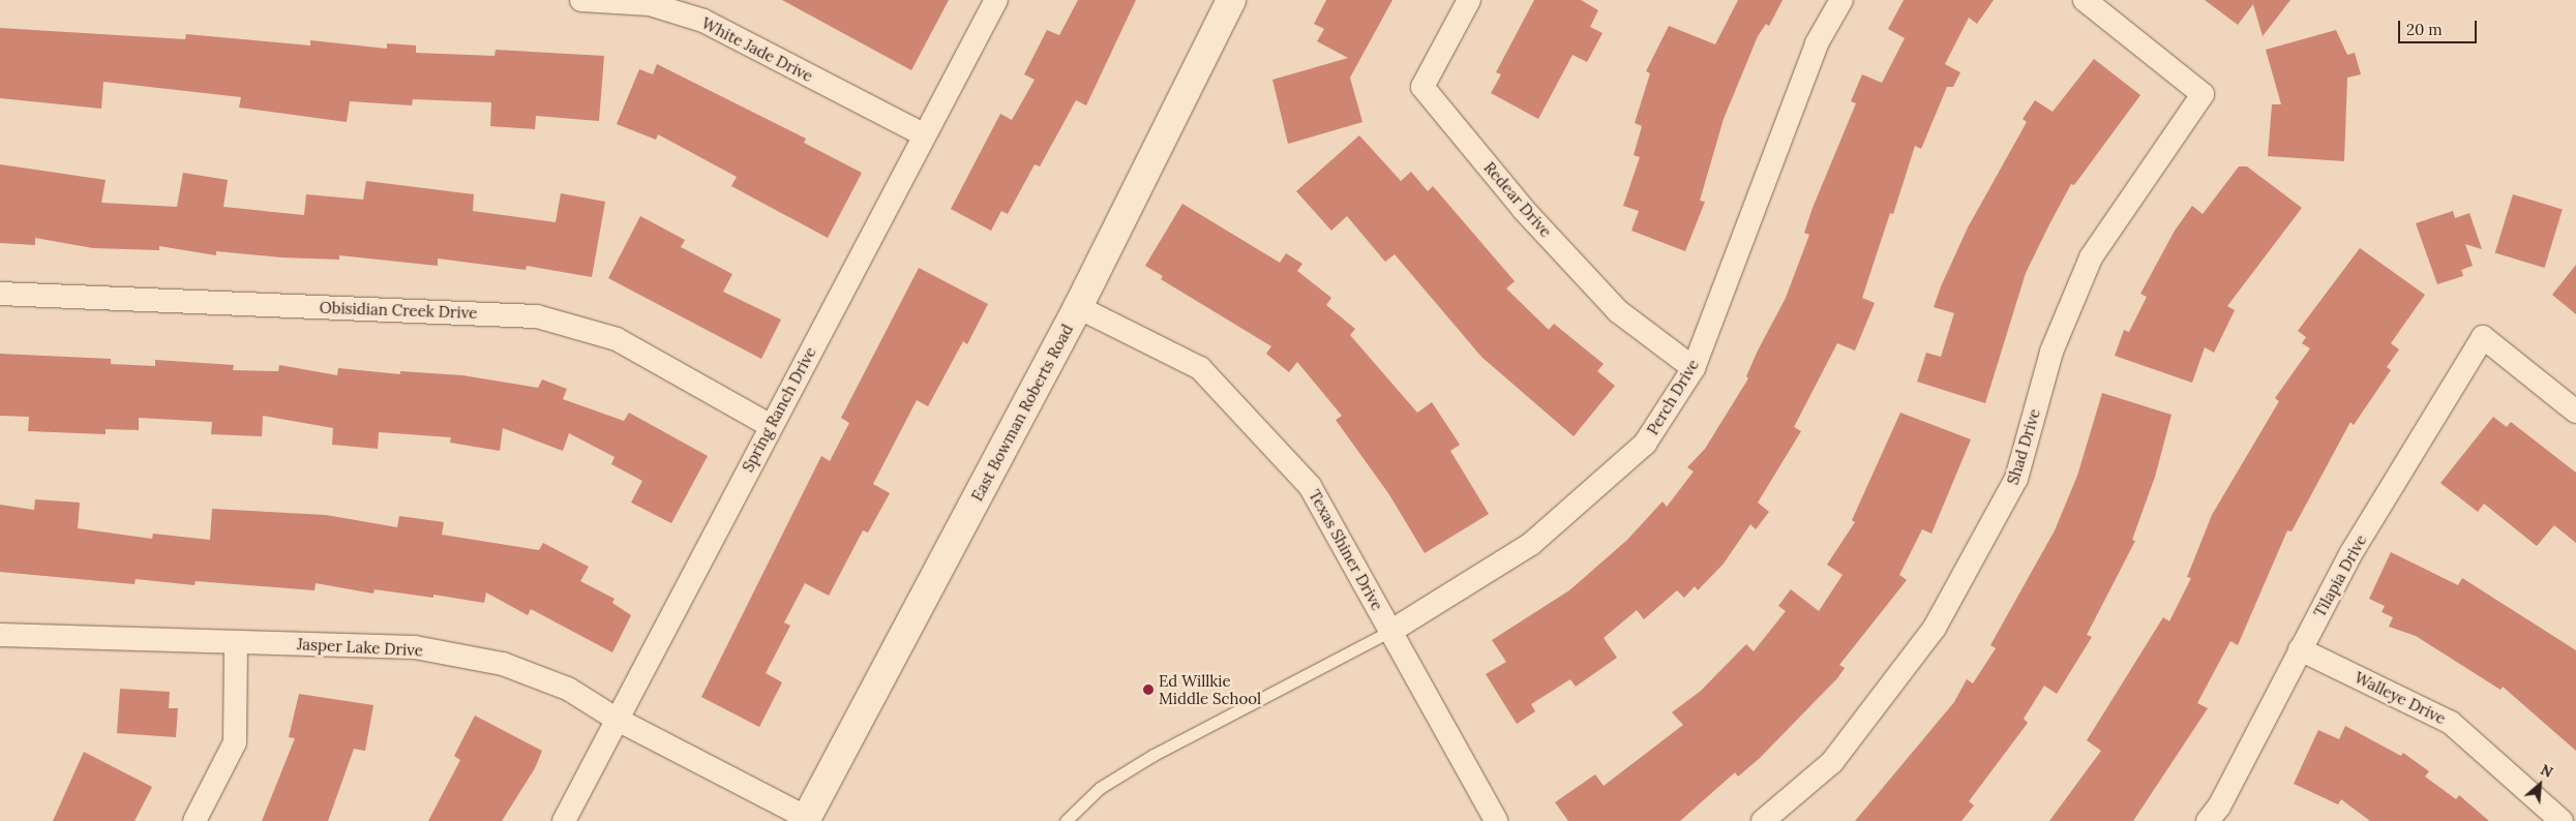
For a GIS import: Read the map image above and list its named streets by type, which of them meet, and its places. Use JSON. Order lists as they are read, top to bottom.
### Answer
{
  "streets": {
    "street": [
      "White Jade Drive",
      "Redear Drive",
      "Obisidian Creek Drive",
      "Perch Drive",
      "Spring Ranch Drive",
      "East Bowman Roberts Road",
      "Shad Drive",
      "Texas Shiner Drive",
      "Tilapia Drive",
      "Jasper Lake Drive",
      "Walleye Drive"
    ]
  },
  "crossings": [
    ["White Jade Drive", "Spring Ranch Drive"],
    ["Redear Drive", "Perch Drive"],
    ["Obisidian Creek Drive", "Spring Ranch Drive"],
    ["Perch Drive", "Texas Shiner Drive"],
    ["Spring Ranch Drive", "Jasper Lake Drive"],
    ["East Bowman Roberts Road", "Texas Shiner Drive"],
    ["East Bowman Roberts Road", "Jasper Lake Drive"],
    ["Tilapia Drive", "Walleye Drive"]
  ],
  "places": ["Ed Willkie Middle School"],
  "scale_bar": "20 m",
  "north": "top right"
}
